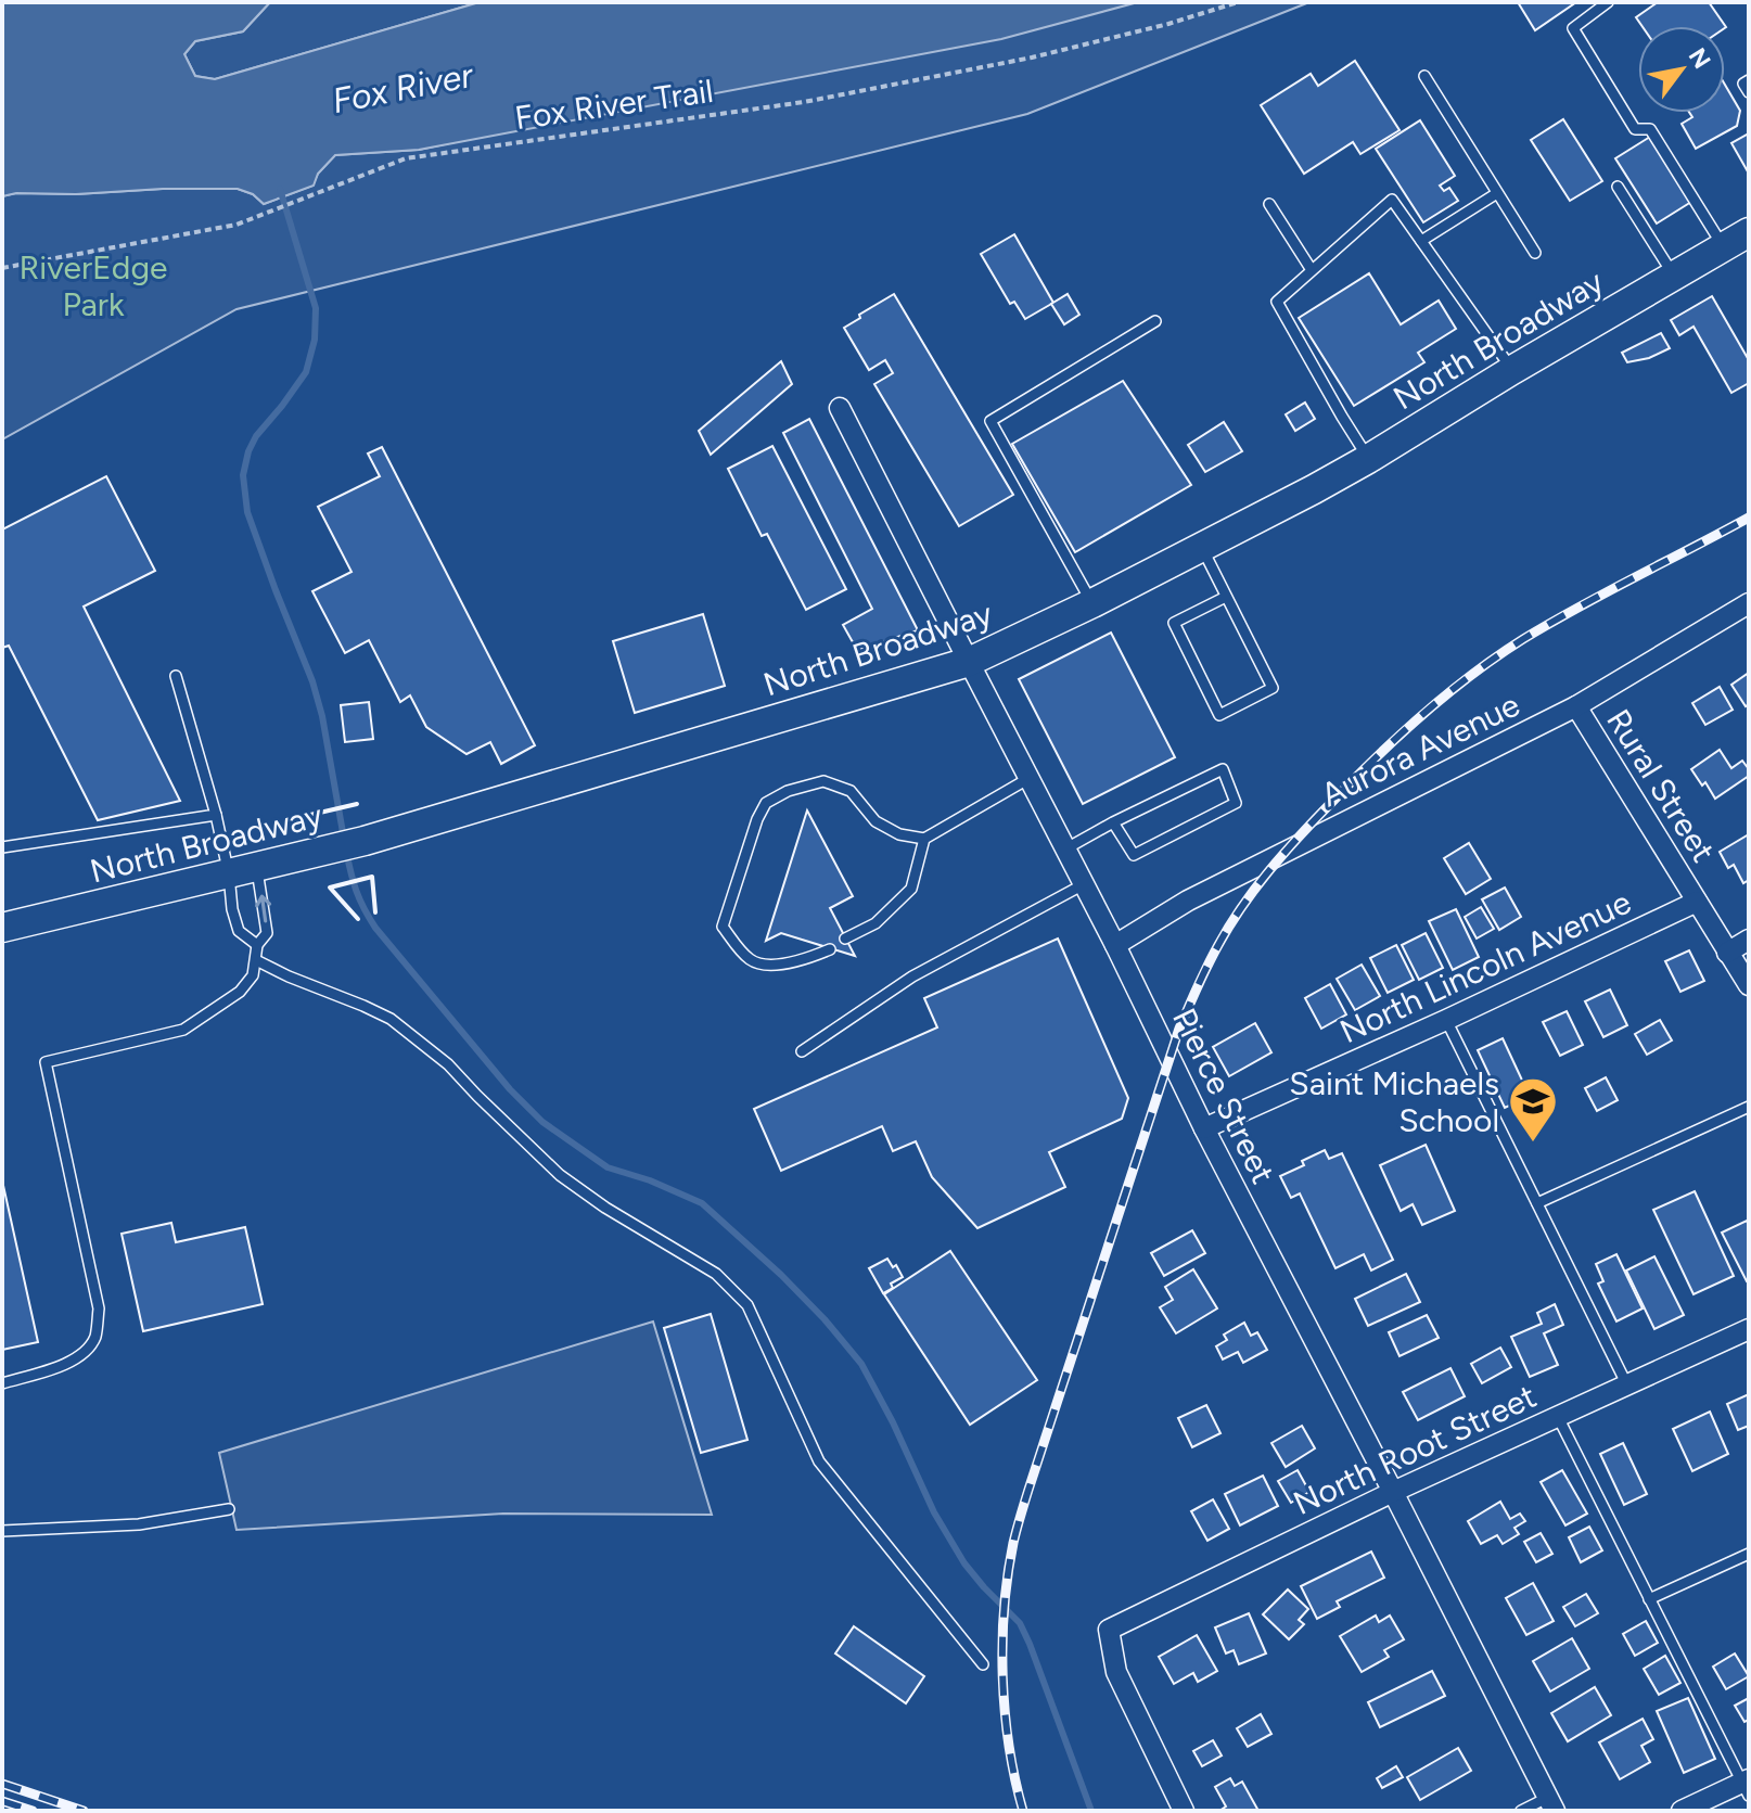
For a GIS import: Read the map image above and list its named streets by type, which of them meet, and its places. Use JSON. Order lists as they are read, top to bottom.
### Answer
{
  "streets": {
    "main road": ["North Broadway"],
    "street": [
      "Aurora Avenue",
      "Rural Street",
      "North Lincoln Avenue",
      "Pierce Street",
      "North Root Street"
    ],
    "path": ["Fox River Trail"]
  },
  "crossings": [
    ["North Broadway", "Pierce Street"],
    ["Aurora Avenue", "Rural Street"],
    ["Aurora Avenue", "Pierce Street"],
    ["Rural Street", "North Lincoln Avenue"],
    ["North Lincoln Avenue", "Pierce Street"],
    ["Pierce Street", "North Root Street"]
  ],
  "water": ["Fox River"],
  "parks": ["RiverEdge Park"],
  "places": {
    "school or university": ["Saint Michaels School"]
  },
  "north": "top right"
}
